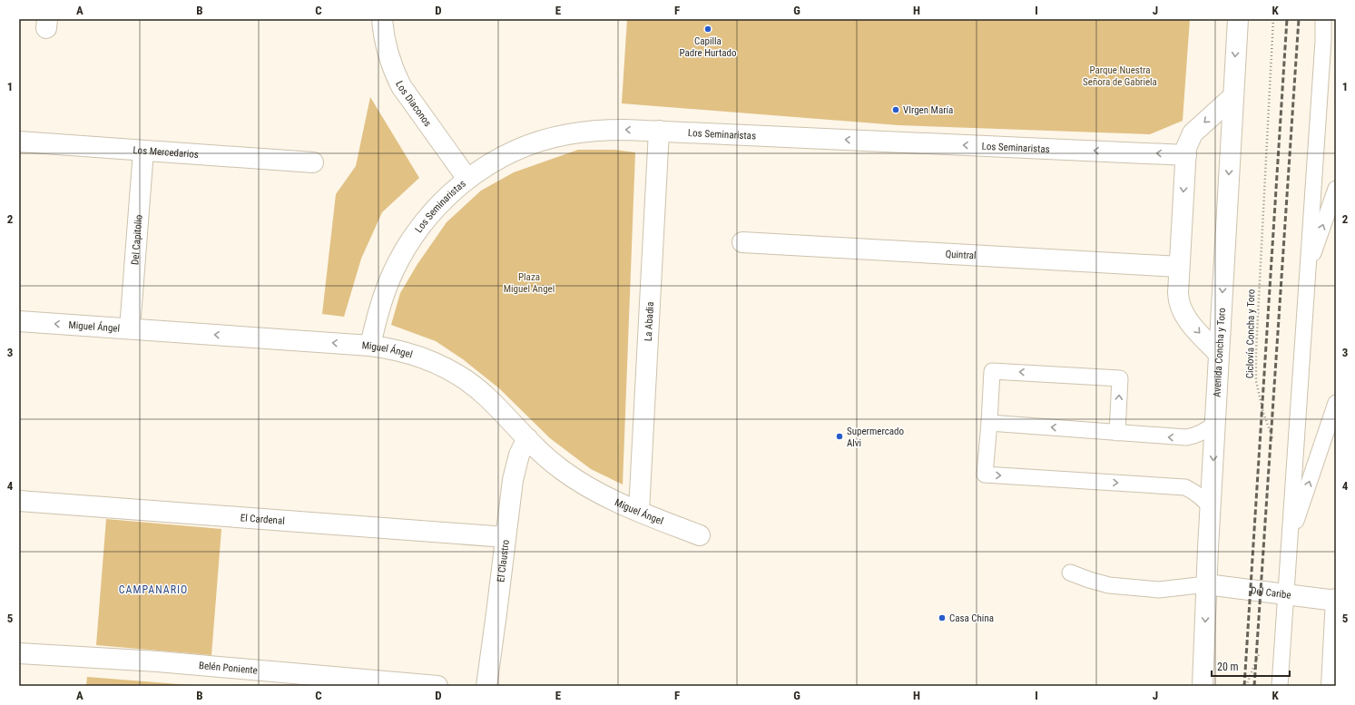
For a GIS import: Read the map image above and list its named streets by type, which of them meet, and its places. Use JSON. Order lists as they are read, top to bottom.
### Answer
{
  "streets": {
    "street": [
      "Los Diaconos",
      "Los Seminaristas",
      "Los Mercedarios",
      "Del Capitolio",
      "Quintral",
      "La Abadia",
      "Miguel Ángel",
      "Avenida Concha y Toro",
      "El Cardenal",
      "El Claustro",
      "Del Caribe",
      "Belén Poniente"
    ],
    "path": ["Ciclovía Concha y Toro"]
  },
  "crossings": [
    ["Los Diaconos", "Los Seminaristas"],
    ["Los Seminaristas", "La Abadia"],
    ["Los Seminaristas", "Miguel Ángel"],
    ["Los Mercedarios", "Del Capitolio"],
    ["Del Capitolio", "Miguel Ángel"],
    ["La Abadia", "Miguel Ángel"],
    ["Miguel Ángel", "El Claustro"],
    ["Avenida Concha y Toro", "Del Caribe"],
    ["El Cardenal", "El Claustro"]
  ],
  "one_way": ["Los Seminaristas", "Miguel Ángel"],
  "districts": ["CAMPANARIO"],
  "parks": ["Parque Nuestra Señora de Gabriela", "Plaza Miguel Angel"],
  "places": [
    "Capilla Padre Hurtado",
    "VIrgen María",
    "Supermercado Alvi",
    "Casa China"
  ],
  "scale_bar": "20 m",
  "grid": {
    "columns": [
      "A",
      "B",
      "C",
      "D",
      "E",
      "F",
      "G",
      "H",
      "I",
      "J",
      "K"
    ],
    "rows": [
      "1",
      "2",
      "3",
      "4",
      "5"
    ]
  }
}
